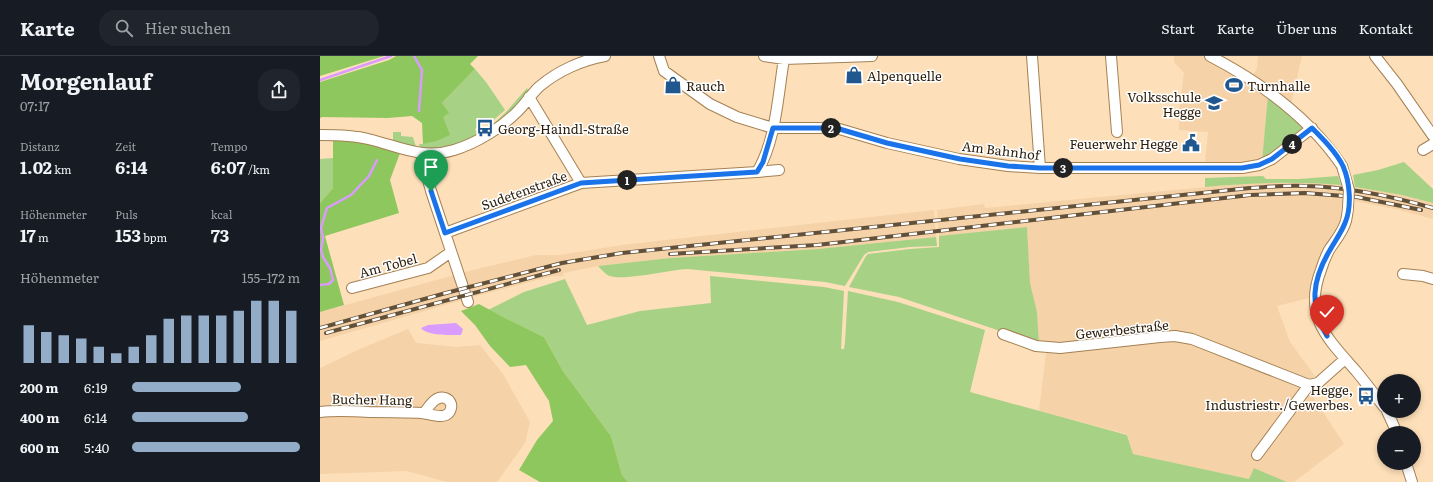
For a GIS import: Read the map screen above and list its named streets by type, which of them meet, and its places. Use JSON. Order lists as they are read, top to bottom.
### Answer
{
  "streets": {
    "street": [
      "Am Bahnhof",
      "Sudetenstraße",
      "Am Tobel",
      "Gewerbestraße",
      "Bucher Hang"
    ]
  },
  "places": {
    "shop": ["Alpenquelle", "Rauch"],
    "sports": ["Turnhalle"],
    "school or university": ["Volksschule Hegge"],
    "bus stop": ["Georg-Haindl-Straße", "Hegge, Industriestr./Gewerbes."],
    "public building": ["Feuerwehr Hegge"]
  },
  "page": {
    "header": "Karte",
    "search": "Hier suchen",
    "nav": [
      "Start",
      "Karte",
      "Über uns",
      "Kontakt"
    ],
    "heading": ["Morgenlauf", "07:17"],
    "pins": [
      "2",
      "4",
      "3",
      "1"
    ],
    "stats": [
      ["Distanz", "1.02 km"],
      ["Zeit", "6:14"],
      ["Tempo", "6:07 /km"],
      ["Höhenmeter", "17 m"],
      ["Puls", "153 bpm"],
      ["kcal", "73"]
    ],
    "chart": ["Höhenmeter", "155–172 m"],
    "list": [
      {
        "name": "200 m",
        "note": "6:19"
      },
      {
        "name": "400 m",
        "note": "6:14"
      },
      {
        "name": "600 m",
        "note": "5:40"
      }
    ],
    "map_buttons": ["+", "−"]
  }
}
